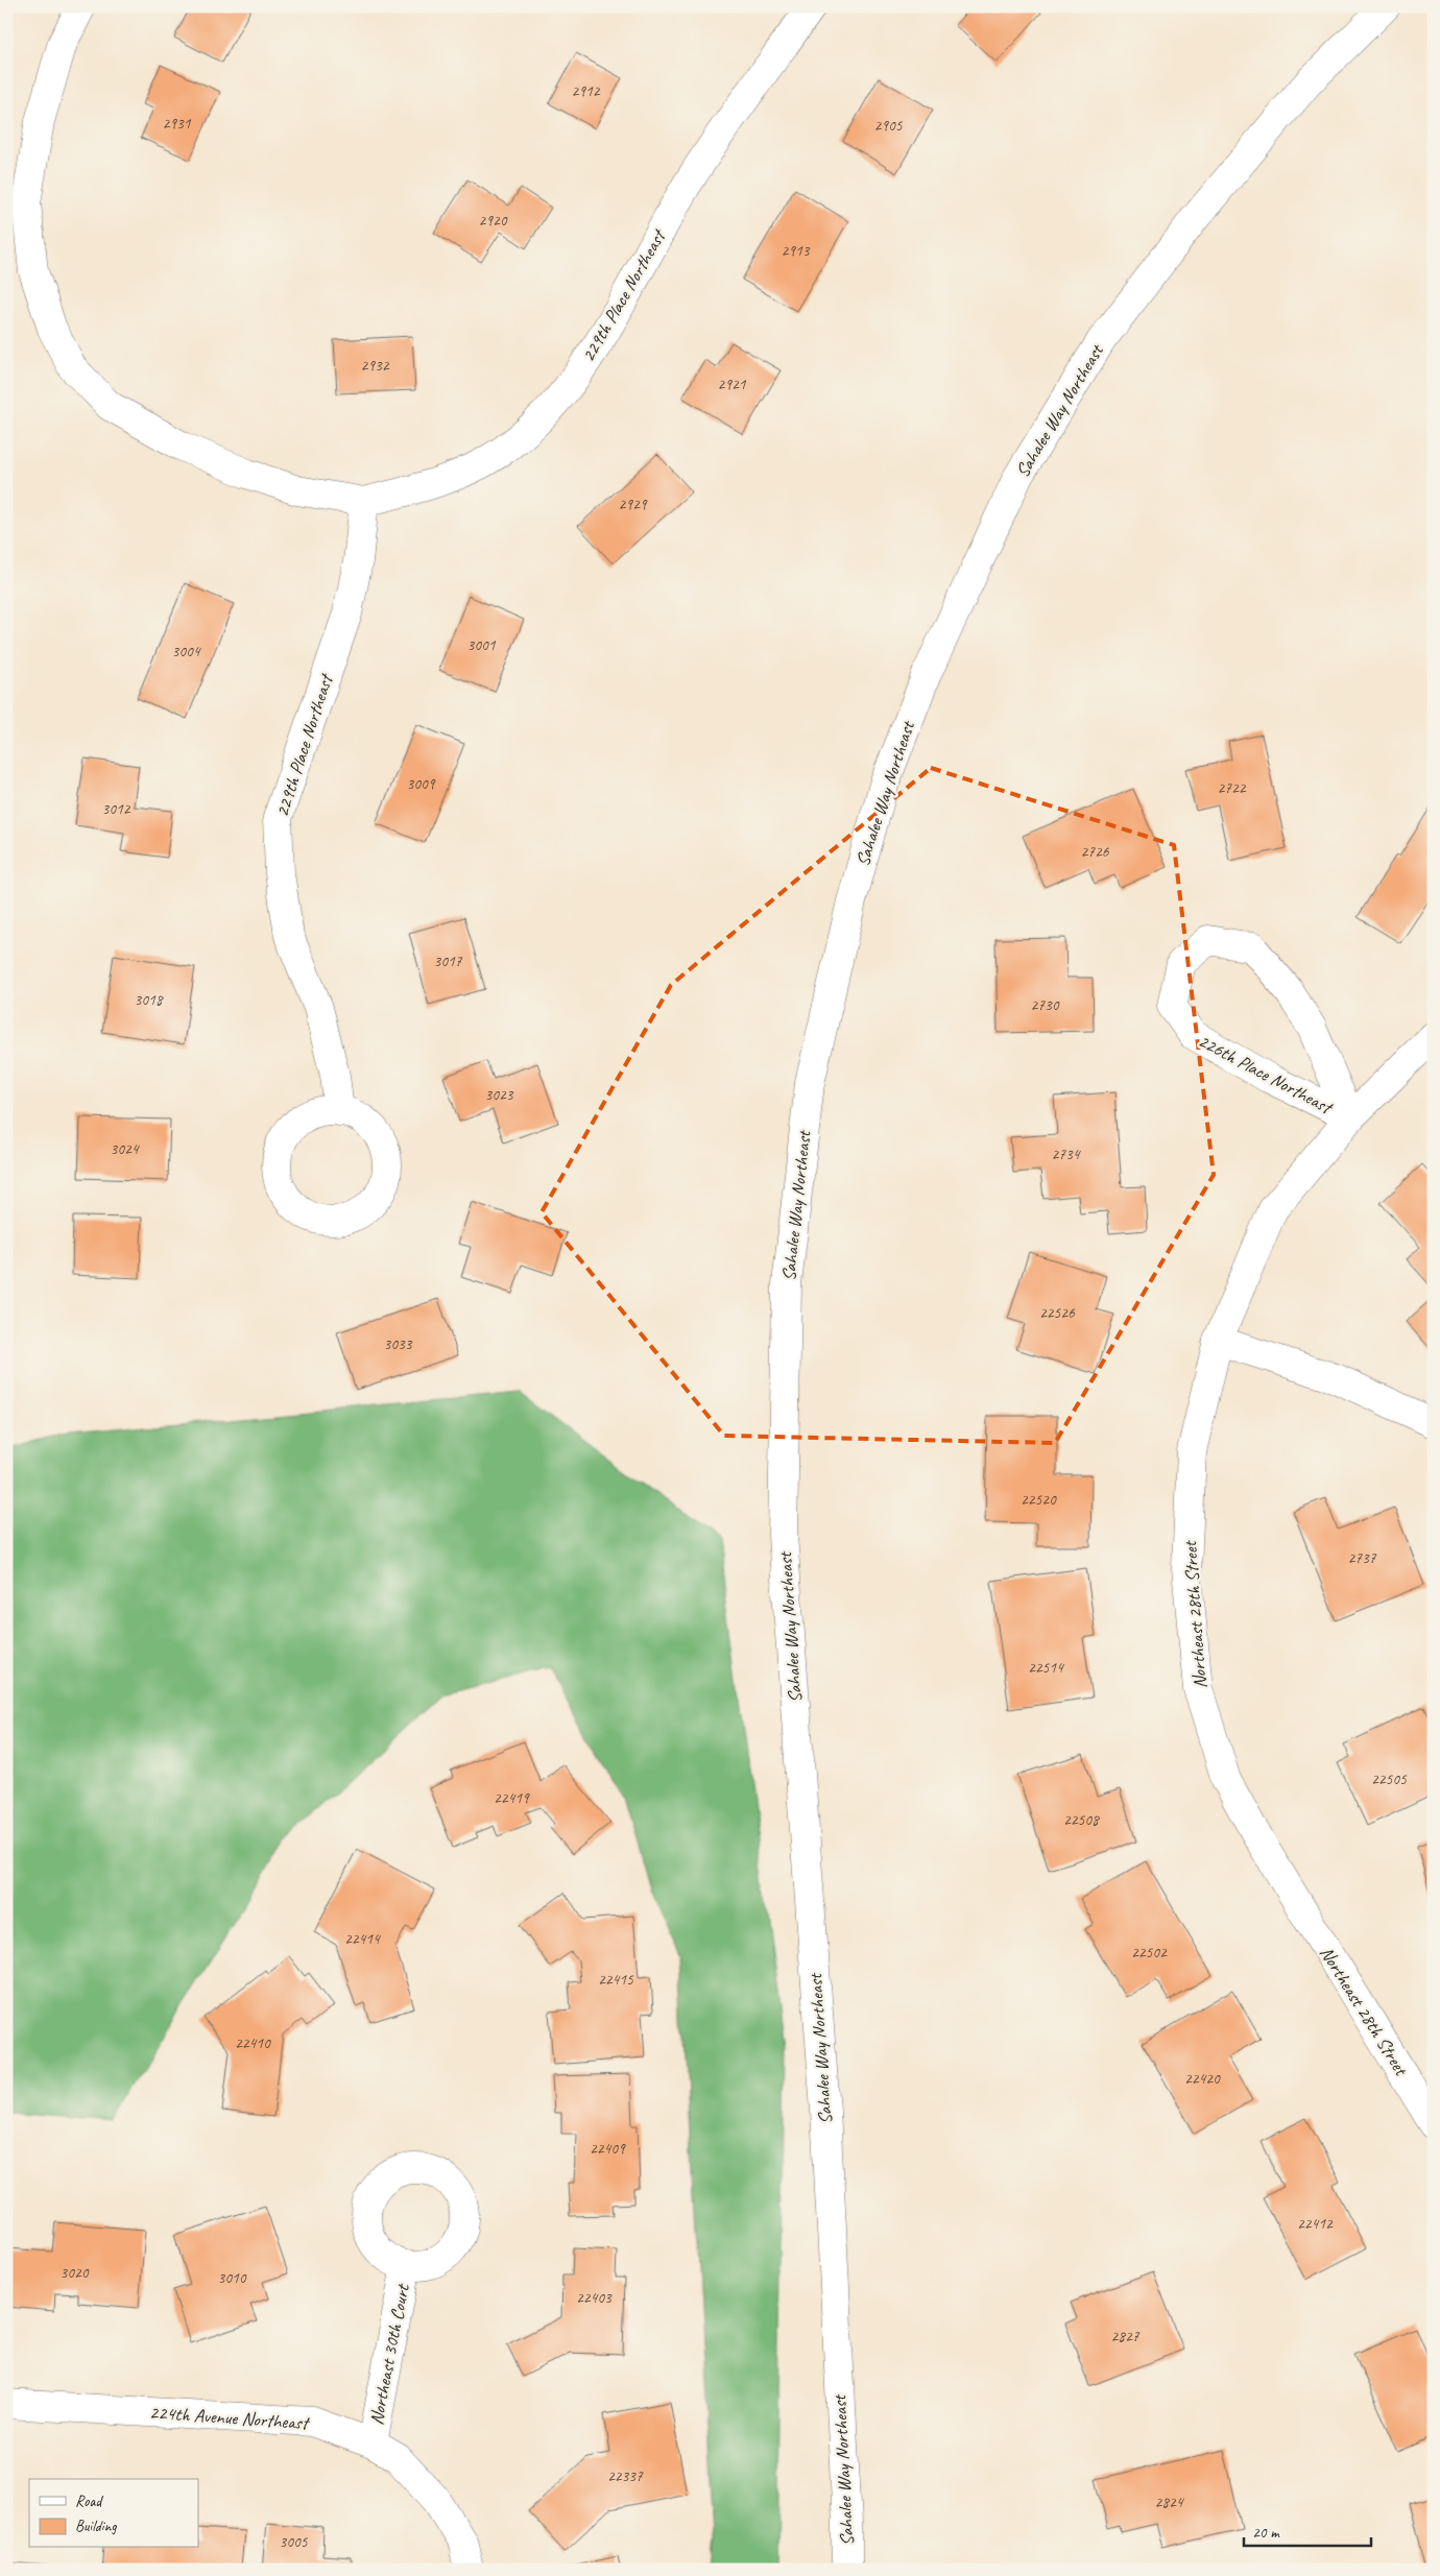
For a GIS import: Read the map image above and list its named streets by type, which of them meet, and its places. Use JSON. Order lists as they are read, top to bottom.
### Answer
{
  "streets": {
    "street": [
      "229th Place Northeast",
      "Sahalee Way Northeast",
      "226th Place Northeast",
      "Northeast 28th Street",
      "Northeast 30th Court",
      "224th Avenue Northeast"
    ]
  },
  "crossings": [
    ["226th Place Northeast", "Northeast 28th Street"],
    ["Northeast 30th Court", "224th Avenue Northeast"]
  ],
  "house_numbers": [
    "2912",
    "2931",
    "2905",
    "2920",
    "2913",
    "2932",
    "2921",
    "2929",
    "3001",
    "3004",
    "3009",
    "2722",
    "3012",
    "2726",
    "3017",
    "3018",
    "2730",
    "3023",
    "3024",
    "2734",
    "22526",
    "3033",
    "22520",
    "2737",
    "22514",
    "22505",
    "22419",
    "22508",
    "22414",
    "22502",
    "22415",
    "22410",
    "22420",
    "22409",
    "22412",
    "3020",
    "3010",
    "22403",
    "2827",
    "22337",
    "2824",
    "3005"
  ],
  "legend": ["Road", "Building"],
  "scale_bar": "20 m"
}
